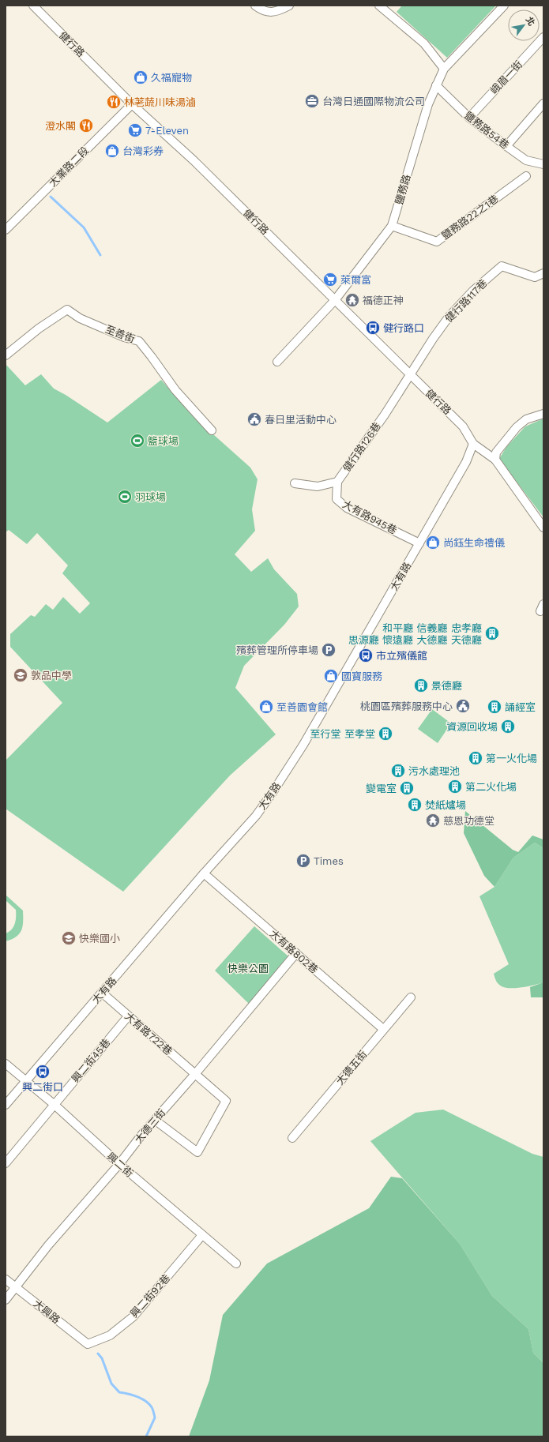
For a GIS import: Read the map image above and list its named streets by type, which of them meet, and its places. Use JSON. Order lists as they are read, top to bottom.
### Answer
{
  "streets": {
    "street": [
      "健行路",
      "峨眉一街",
      "鹽務路54巷",
      "大業路二段",
      "鹽務路",
      "鹽務路22之1巷",
      "健行路117巷",
      "至善街",
      "健行路126巷",
      "大有路945巷",
      "大有路",
      "大有路802巷",
      "大有路722巷",
      "興二街45巷",
      "大德五街",
      "大德三街",
      "興二街",
      "興二街92巷",
      "大興路"
    ]
  },
  "crossings": [
    ["健行路", "大業路二段"],
    ["健行路", "鹽務路"],
    ["健行路", "健行路117巷"],
    ["健行路", "健行路126巷"],
    ["健行路", "大有路"],
    ["峨眉一街", "鹽務路54巷"],
    ["鹽務路54巷", "鹽務路"],
    ["鹽務路", "鹽務路22之1巷"],
    ["健行路117巷", "健行路126巷"],
    ["健行路126巷", "大有路945巷"],
    ["大有路945巷", "大有路"],
    ["大有路", "大有路802巷"],
    ["大有路", "大有路722巷"],
    ["大有路", "興二街"],
    ["大有路802巷", "大德五街"],
    ["大有路802巷", "大德三街"],
    ["大有路722巷", "興二街45巷"],
    ["大有路722巷", "大德三街"],
    ["興二街45巷", "興二街"],
    ["大德三街", "興二街"],
    ["大德三街", "大興路"],
    ["興二街", "興二街92巷"],
    ["興二街92巷", "大興路"]
  ],
  "parks": ["快樂公園"],
  "places": {
    "shop": [
      "久福寵物",
      "台灣彩券",
      "尚鈺生命禮儀",
      "國寶服務",
      "至善園會館"
    ],
    "office": ["台灣日通國際物流公司"],
    "restaurant": ["林荖蔬川味湯滷", "澄水閣"],
    "supermarket": ["7-Eleven", "萊爾富"],
    "temple": ["福德正神", "慈恩功德堂"],
    "bus stop": ["健行路口", "市立殯儀館", "興二街口"],
    "public building": ["春日里活動中心", "桃園區殯葬服務中心"],
    "sports": ["籃球場", "羽球場"],
    "building": [
      "和平廳 信義廳 忠孝廳 思源廳 懷遠廳 大德廳 天德廳",
      "景德廳",
      "誦經室",
      "資源回收場",
      "至行堂 至孝堂",
      "第一火化場",
      "污水處理池",
      "第二火化場",
      "變電室",
      "焚紙爐場"
    ],
    "parking": ["殯葬管理所停車場", "Times"],
    "school or university": ["敦品中學", "快樂國小"]
  },
  "north": "top right"
}
